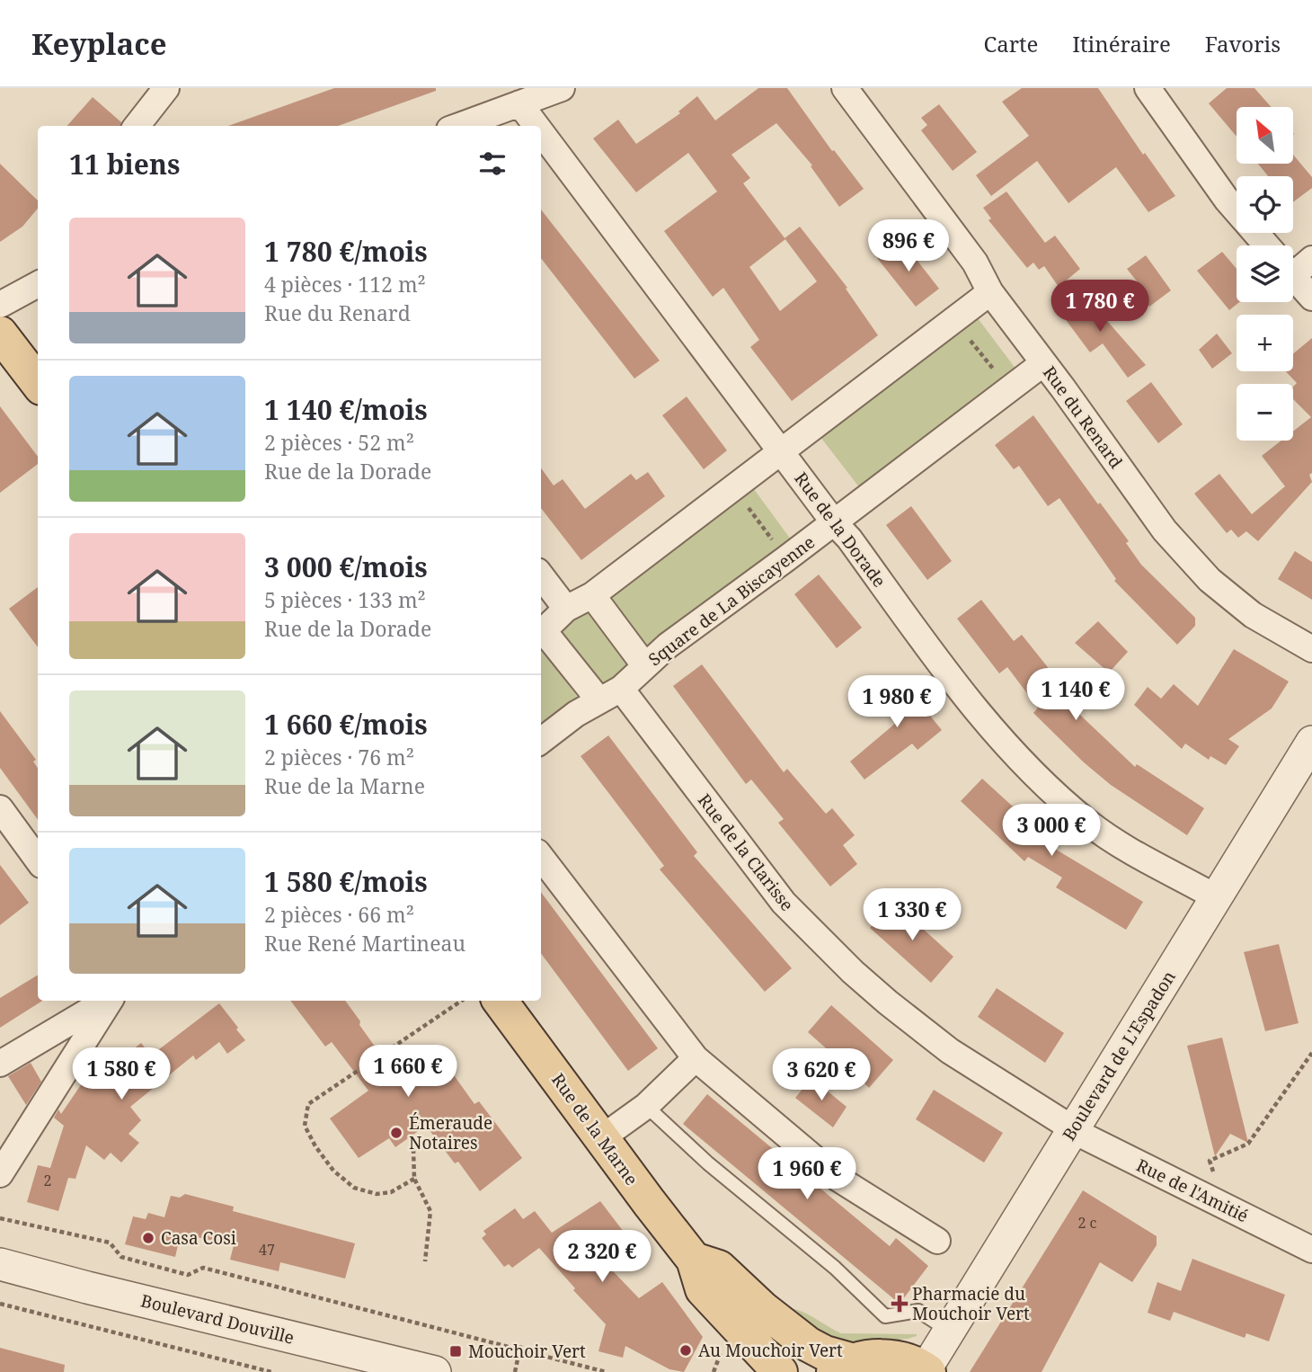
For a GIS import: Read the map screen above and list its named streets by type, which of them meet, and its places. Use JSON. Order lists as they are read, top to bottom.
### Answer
{
  "streets": {
    "main road": ["Rue de la Marne"],
    "street": [
      "Rue du Renard",
      "Rue de la Dorade",
      "Square de La Biscayenne",
      "Rue de la Clarisse",
      "Boulevard de L'Espadon",
      "Rue de l'Amitié",
      "Boulevard Douville"
    ]
  },
  "crossings": [
    ["Rue du Renard", "Square de La Biscayenne"],
    ["Rue de la Dorade", "Square de La Biscayenne"],
    ["Rue de la Dorade", "Boulevard de L'Espadon"],
    ["Square de La Biscayenne", "Rue de la Clarisse"],
    ["Rue de la Clarisse", "Boulevard de L'Espadon"],
    ["Rue de la Clarisse", "Rue de l'Amitié"],
    ["Boulevard de L'Espadon", "Rue de l'Amitié"]
  ],
  "places": {
    "other": ["Émeraude Notaires", "Casa Cosi", "Au Mouchoir Vert"],
    "health": ["Pharmacie du Mouchoir Vert"],
    "transit": ["Mouchoir Vert"]
  },
  "house_numbers": ["2", "2 c", "47"],
  "north": "top left",
  "page": {
    "header": "Keyplace",
    "nav": ["Carte", "Itinéraire", "Favoris"],
    "map_buttons": ["+", "−"],
    "heading": "11 biens",
    "list": [
      {
        "name": "1 780 €/mois",
        "note": "4 pièces · 112 m² · Rue du Renard"
      },
      {
        "name": "1 140 €/mois",
        "note": "2 pièces · 52 m² · Rue de la Dorade"
      },
      {
        "name": "3 000 €/mois",
        "note": "5 pièces · 133 m² · Rue de la Dorade"
      },
      {
        "name": "1 660 €/mois",
        "note": "2 pièces · 76 m² · Rue de la Marne"
      },
      {
        "name": "1 580 €/mois",
        "note": "2 pièces · 66 m² · Rue René Martineau"
      }
    ],
    "price": [
      "896 €",
      "1 780 €",
      "1 140 €",
      "1 980 €",
      "3 000 €",
      "1 330 €",
      "1 660 €",
      "1 580 €",
      "3 620 €",
      "1 960 €",
      "2 320 €"
    ]
  }
}
